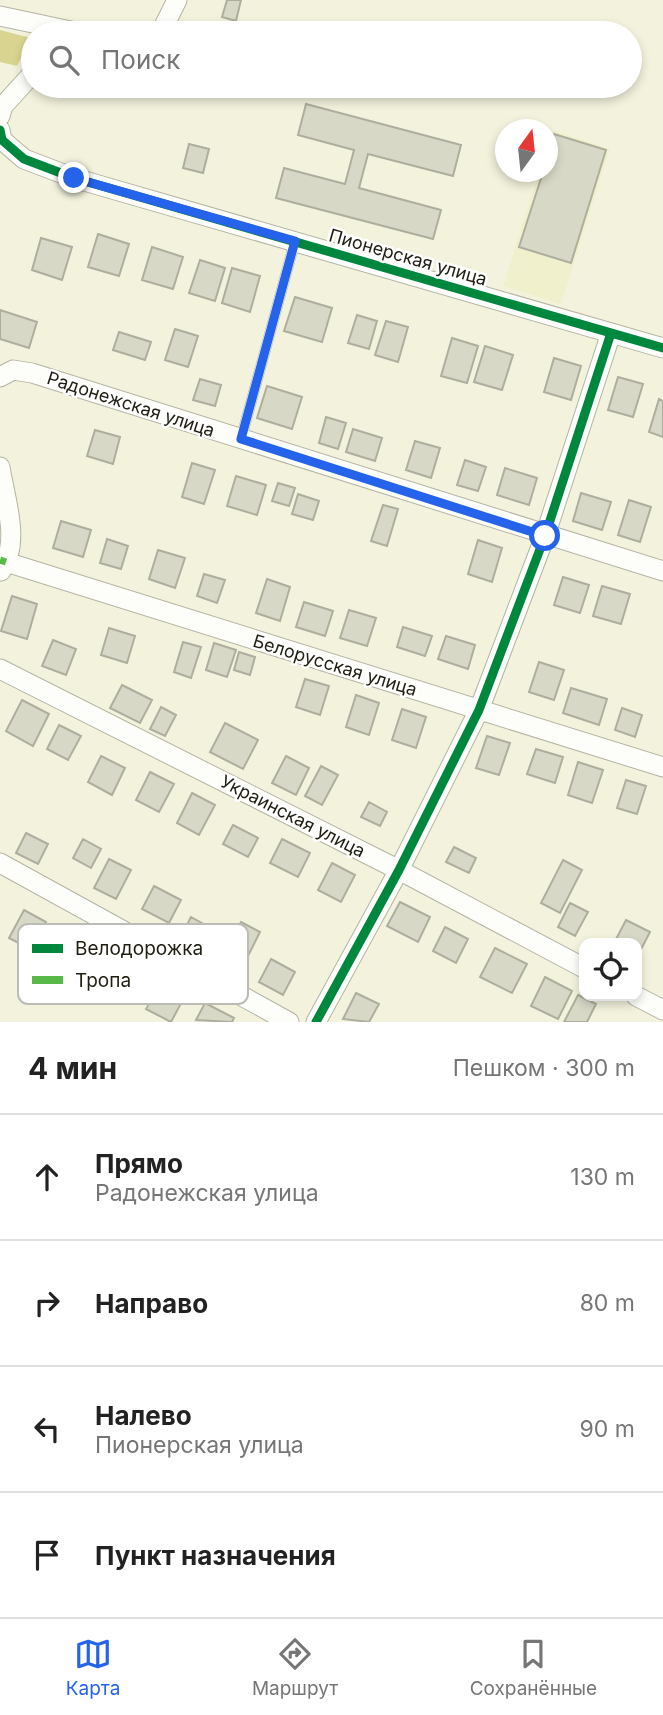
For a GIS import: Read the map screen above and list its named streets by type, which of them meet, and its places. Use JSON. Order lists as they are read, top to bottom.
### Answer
{
  "streets": {
    "street": [
      "Пионерская улица",
      "Радонежская улица",
      "Белорусская улица",
      "Украинская улица"
    ]
  },
  "legend": ["Велодорожка", "Тропа"],
  "north": "top",
  "page": {
    "search": "Поиск",
    "heading": ["4 мин", "Пешком · 300 m"],
    "list": [
      ["Прямо", "Радонежская улица", "130 m"],
      ["Направо", "80 m"],
      ["Налево", "Пионерская улица", "90 m"],
      "Пункт назначения"
    ],
    "nav": ["Карта", "Маршрут", "Сохранённые"]
  }
}
